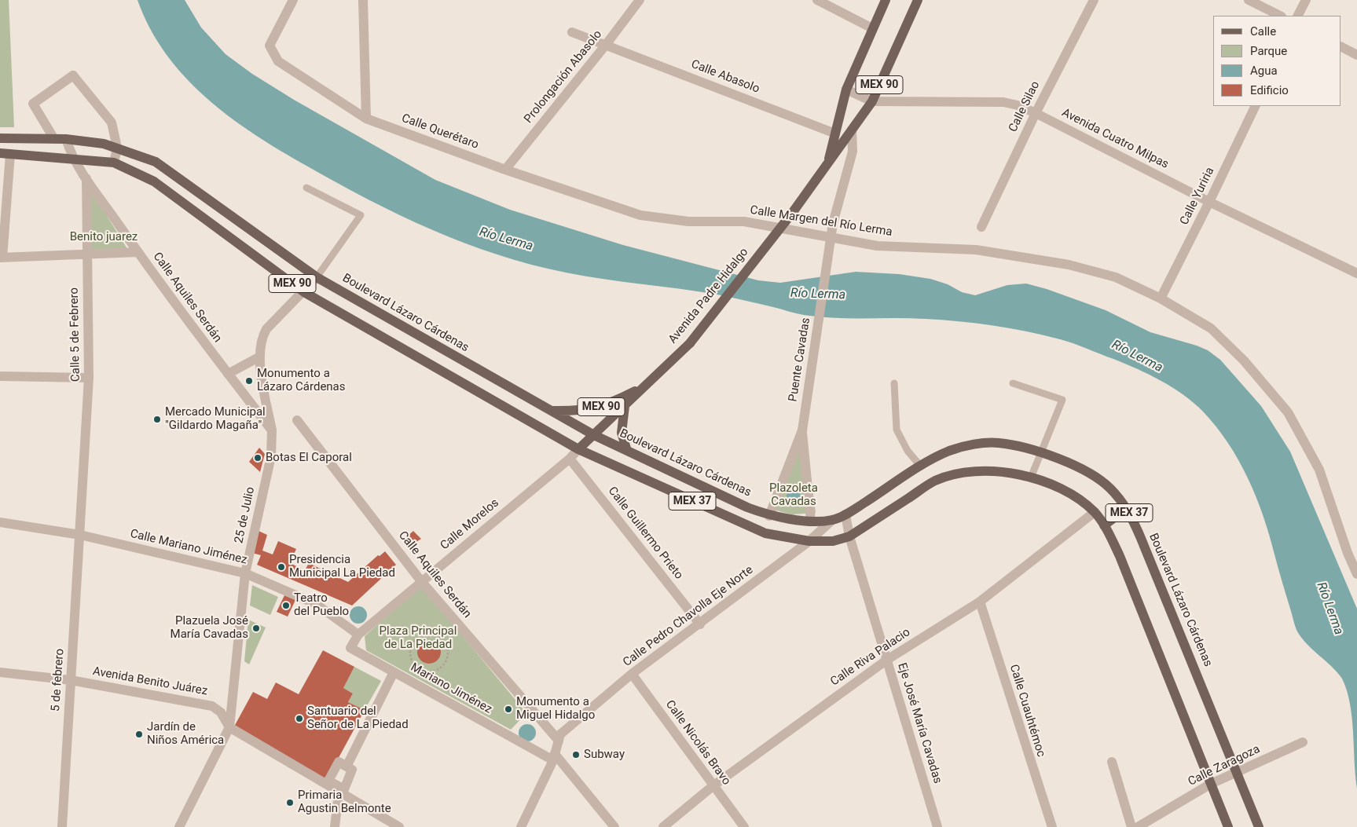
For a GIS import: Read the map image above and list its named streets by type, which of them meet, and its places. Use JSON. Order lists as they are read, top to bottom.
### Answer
{
  "streets": {
    "main road": [
      "MEX 90",
      "Avenida Padre Hidalgo",
      "Boulevard Lázaro Cárdenas",
      "MEX 37"
    ],
    "street": [
      "Prolongación Abasolo",
      "Calle Abasolo",
      "Calle Silao",
      "Calle Querétaro",
      "Avenida Cuatro Milpas",
      "Calle Yuriria",
      "Calle Margen del Río Lerma",
      "Calle Aquiles Serdán",
      "Calle 5 de Febrero",
      "Puente Cavadas",
      "25 de Julio",
      "Calle Morelos",
      "Calle Guillermo Prieto",
      "Calle Mariano Jiménez",
      "Calle Pedro Chavolla Eje Norte",
      "Calle Riva Palacio",
      "5 de febrero",
      "Avenida Benito Juárez",
      "Mariano Jiménez",
      "Calle Cuauhtémoc",
      "Eje José María Cavadas",
      "Calle Nicolás Bravo",
      "Calle Zaragoza"
    ]
  },
  "crossings": [
    ["Prolongación Abasolo", "Calle Abasolo"],
    ["Prolongación Abasolo", "Calle Querétaro"],
    ["Prolongación Abasolo", "Calle Margen del Río Lerma"],
    ["Calle Abasolo", "Avenida Padre Hidalgo"],
    ["MEX 90", "Avenida Padre Hidalgo"],
    ["MEX 90", "Boulevard Lázaro Cárdenas"],
    ["MEX 90", "MEX 37"],
    ["MEX 90", "25 de Julio"],
    ["MEX 90", "Calle Morelos"],
    ["Calle Silao", "Avenida Cuatro Milpas"],
    ["Calle Querétaro", "Calle Margen del Río Lerma"],
    ["Avenida Cuatro Milpas", "Calle Yuriria"],
    ["Avenida Cuatro Milpas", "Avenida Padre Hidalgo"],
    ["Calle Yuriria", "Calle Margen del Río Lerma"],
    ["Avenida Padre Hidalgo", "Boulevard Lázaro Cárdenas"],
    ["Avenida Padre Hidalgo", "Puente Cavadas"],
    ["Avenida Padre Hidalgo", "MEX 37"],
    ["Avenida Padre Hidalgo", "Calle Morelos"],
    ["Calle Aquiles Serdán", "Calle 5 de Febrero"],
    ["Calle Aquiles Serdán", "25 de Julio"],
    ["Calle Aquiles Serdán", "Calle Morelos"],
    ["Calle Aquiles Serdán", "Calle Pedro Chavolla Eje Norte"],
    ["Boulevard Lázaro Cárdenas", "25 de Julio"],
    ["Boulevard Lázaro Cárdenas", "Calle Pedro Chavolla Eje Norte"],
    ["Boulevard Lázaro Cárdenas", "Eje José María Cavadas"],
    ["Boulevard Lázaro Cárdenas", "Calle Zaragoza"],
    ["Calle 5 de Febrero", "Calle Mariano Jiménez"],
    ["Calle 5 de Febrero", "5 de febrero"],
    ["MEX 37", "Calle Morelos"],
    ["MEX 37", "Calle Pedro Chavolla Eje Norte"],
    ["MEX 37", "Calle Riva Palacio"],
    ["MEX 37", "Eje José María Cavadas"],
    ["MEX 37", "Calle Zaragoza"],
    ["25 de Julio", "Calle Mariano Jiménez"],
    ["25 de Julio", "Avenida Benito Juárez"],
    ["Calle Morelos", "Calle Guillermo Prieto"],
    ["Calle Morelos", "Calle Mariano Jiménez"],
    ["Calle Morelos", "Mariano Jiménez"],
    ["Calle Guillermo Prieto", "Calle Pedro Chavolla Eje Norte"],
    ["Calle Mariano Jiménez", "5 de febrero"],
    ["Calle Mariano Jiménez", "Mariano Jiménez"],
    ["Calle Pedro Chavolla Eje Norte", "Calle Nicolás Bravo"],
    ["Calle Riva Palacio", "Calle Cuauhtémoc"],
    ["Calle Riva Palacio", "Eje José María Cavadas"],
    ["Calle Riva Palacio", "Calle Nicolás Bravo"],
    ["5 de febrero", "Avenida Benito Juárez"]
  ],
  "water": ["Río Lerma"],
  "parks": ["Benito juarez", "Plazoleta Cavadas", "Plaza Principal de La Piedad"],
  "places": [
    "Monumento a Lázaro Cárdenas",
    "Mercado Municipal \"Gildardo Magaña\"",
    "Botas El Caporal",
    "Presidencia Municipal La Piedad",
    "Teatro del Pueblo",
    "Plazuela José María Cavadas",
    "Monumento a Miguel Hidalgo",
    "Santuario del Señor de La Piedad",
    "Jardín de Niños América",
    "Subway",
    "Primaria Agustin Belmonte"
  ],
  "legend": [
    "Calle",
    "Parque",
    "Agua",
    "Edificio"
  ]
}
